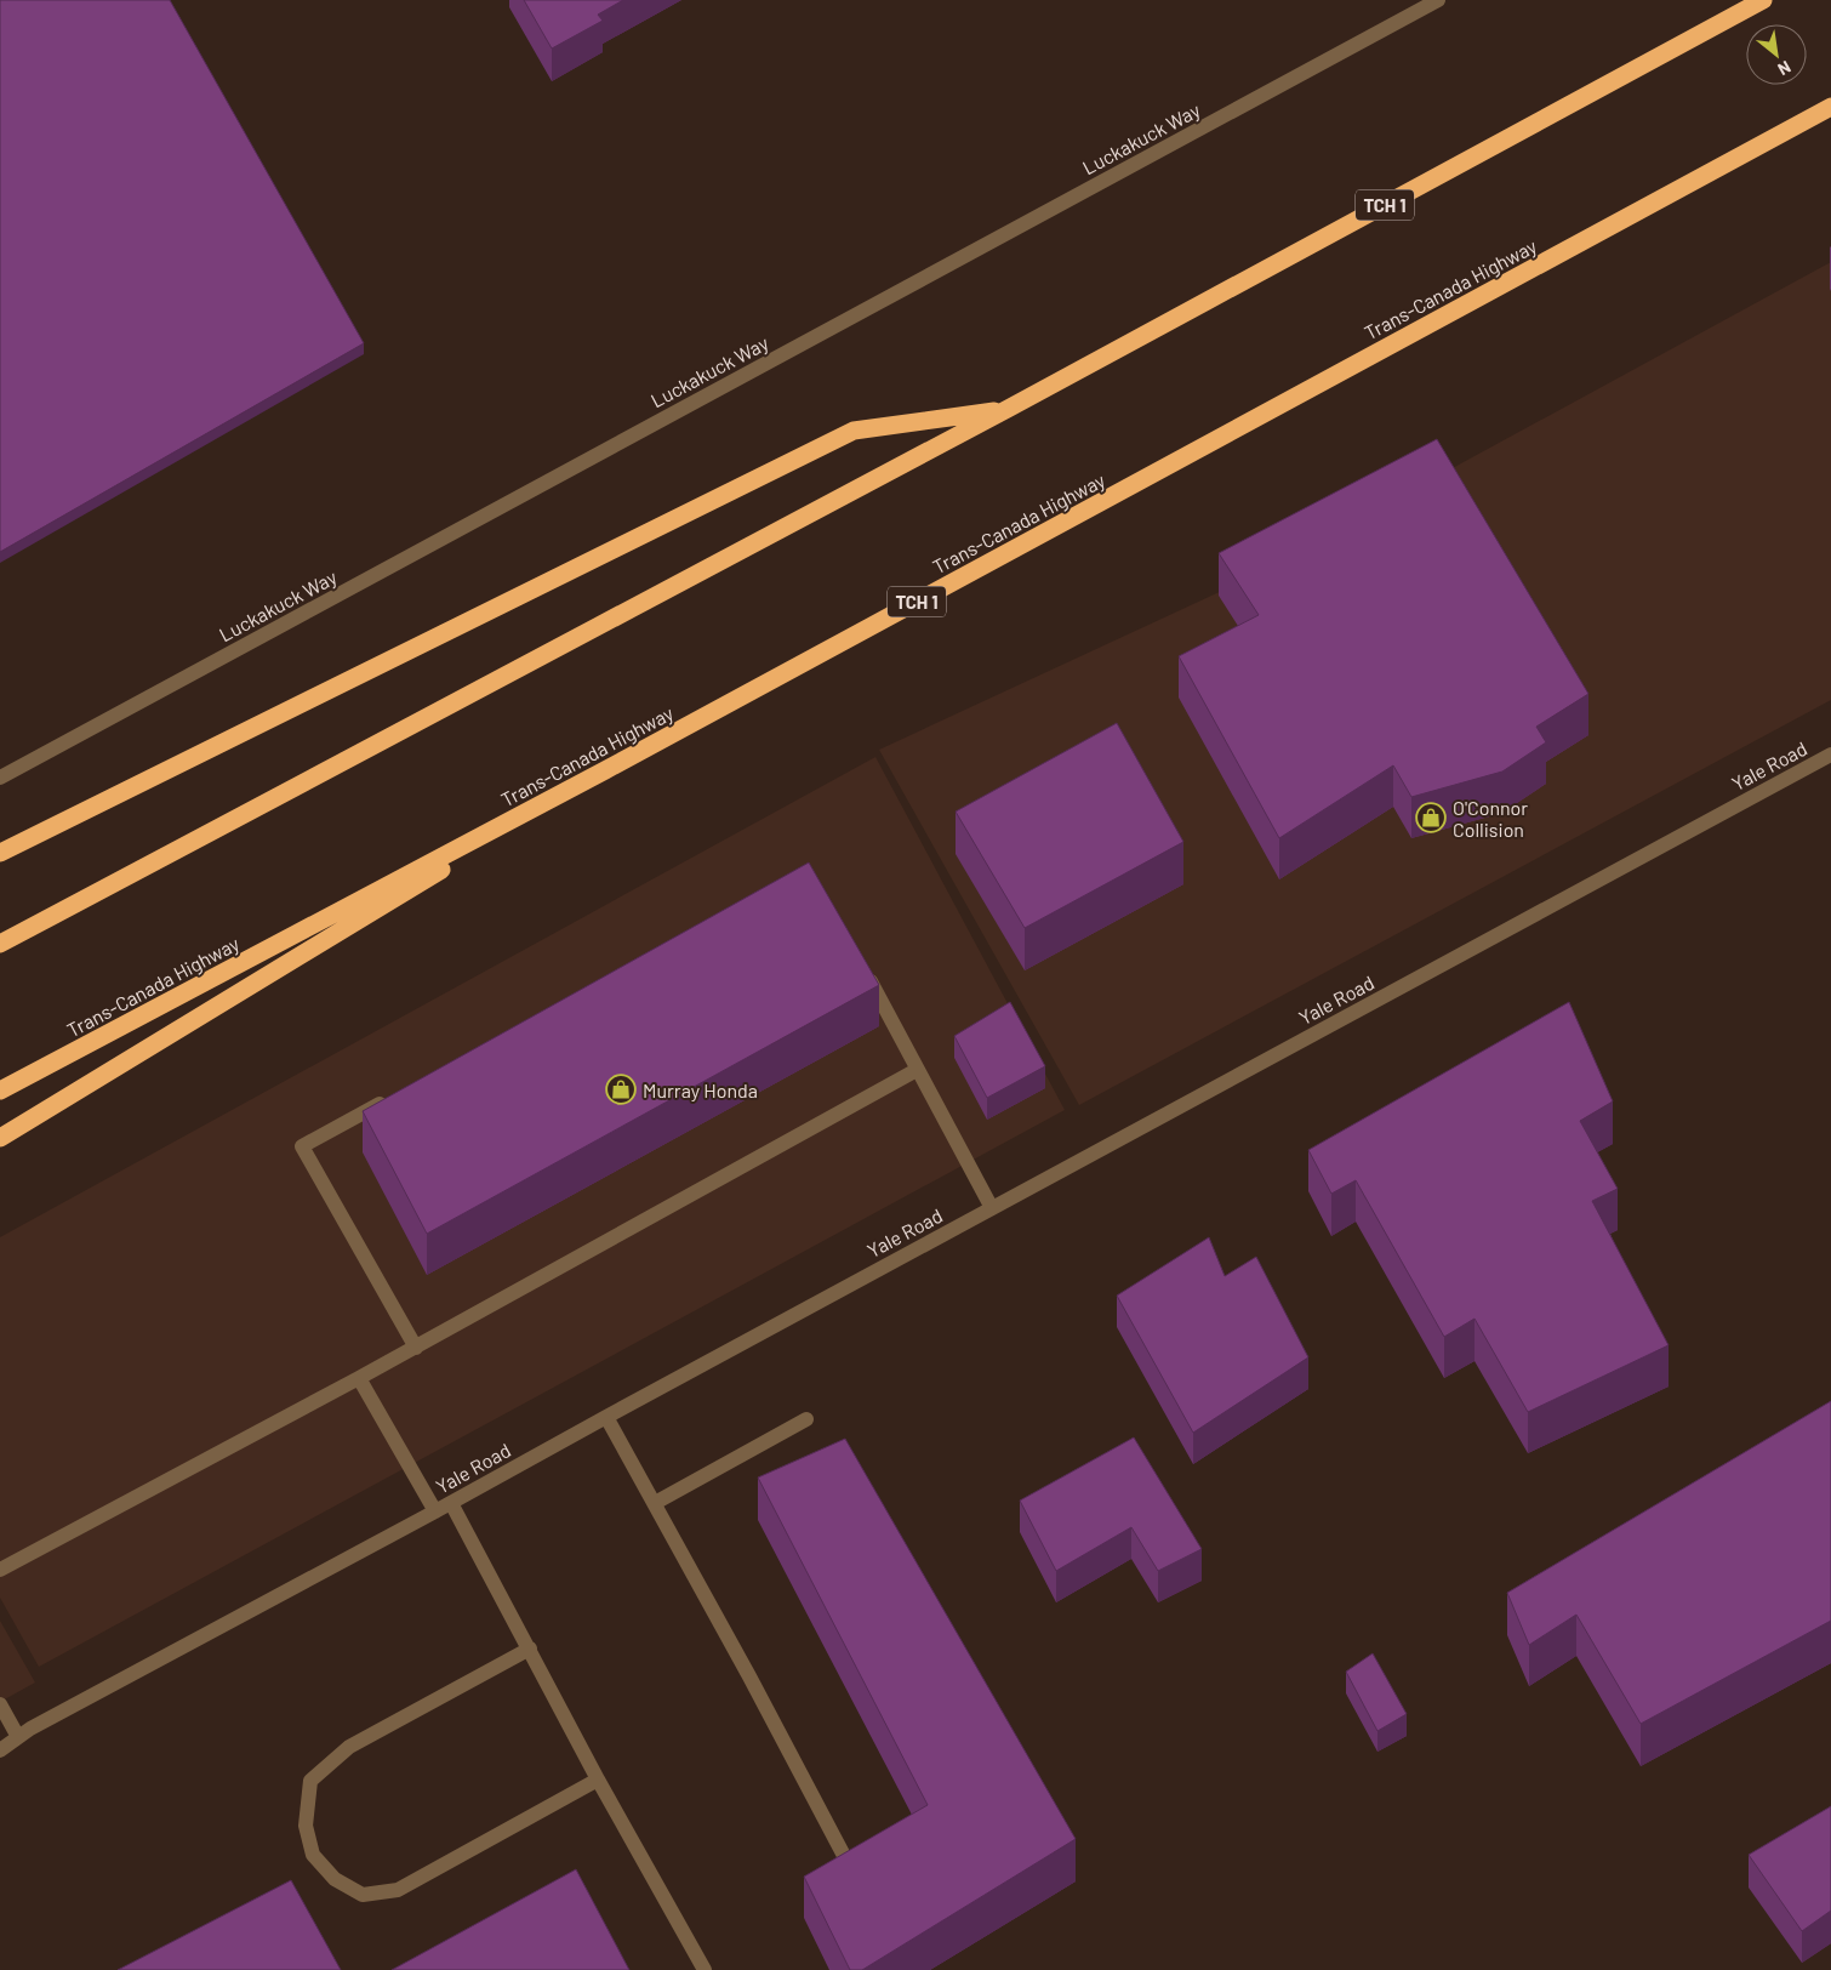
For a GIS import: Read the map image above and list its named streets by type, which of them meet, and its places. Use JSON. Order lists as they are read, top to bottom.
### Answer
{
  "streets": {
    "highway": ["TCH 1", "Trans-Canada Highway"],
    "street": ["Luckakuck Way", "Yale Road"]
  },
  "places": {
    "shop": ["O'Connor Collision", "Murray Honda"]
  },
  "north": "bottom right"
}
